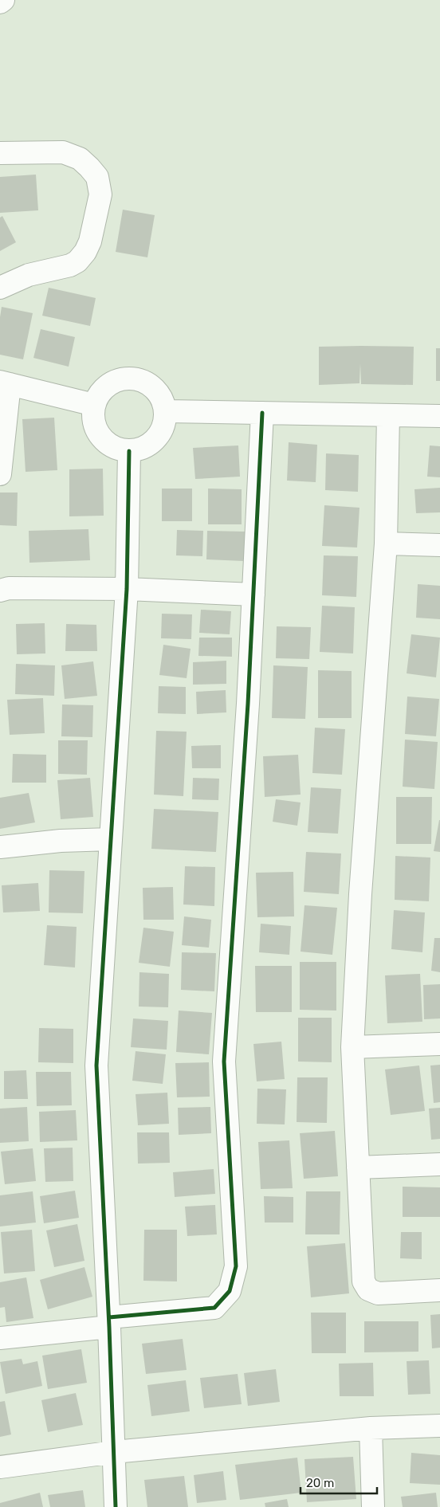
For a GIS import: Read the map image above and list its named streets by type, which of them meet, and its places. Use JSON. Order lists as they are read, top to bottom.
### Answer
{
  "scale_bar": "20 m"
}
